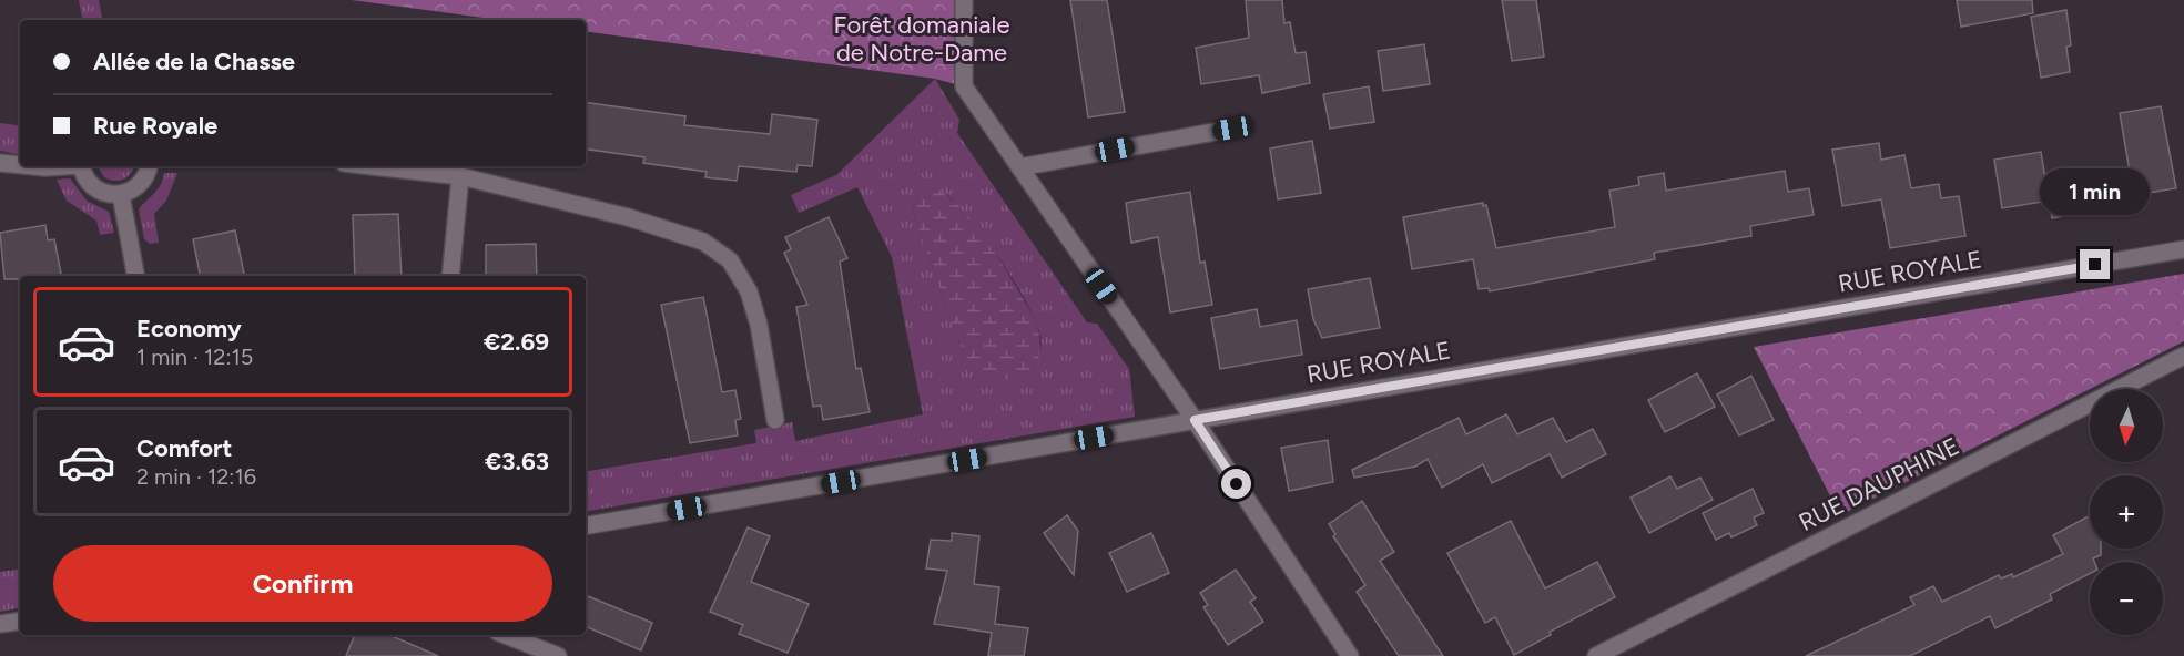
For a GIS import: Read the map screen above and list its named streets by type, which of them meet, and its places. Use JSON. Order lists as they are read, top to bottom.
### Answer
{
  "streets": {
    "street": ["RUE ROYALE", "RUE DAUPHINE"]
  },
  "parks": ["Forêt domaniale de Notre-Dame"],
  "north": "bottom",
  "page": {
    "banner": ["Allée de la Chasse", "Rue Royale"],
    "bubble": "1 min",
    "list": [
      {
        "name": "Economy",
        "note": "1 min · 12:15",
        "value": "€2.69"
      },
      {
        "name": "Comfort",
        "note": "2 min · 12:16",
        "value": "€3.63"
      }
    ],
    "map_buttons": ["+", "−"],
    "buttons": "Confirm"
  }
}
